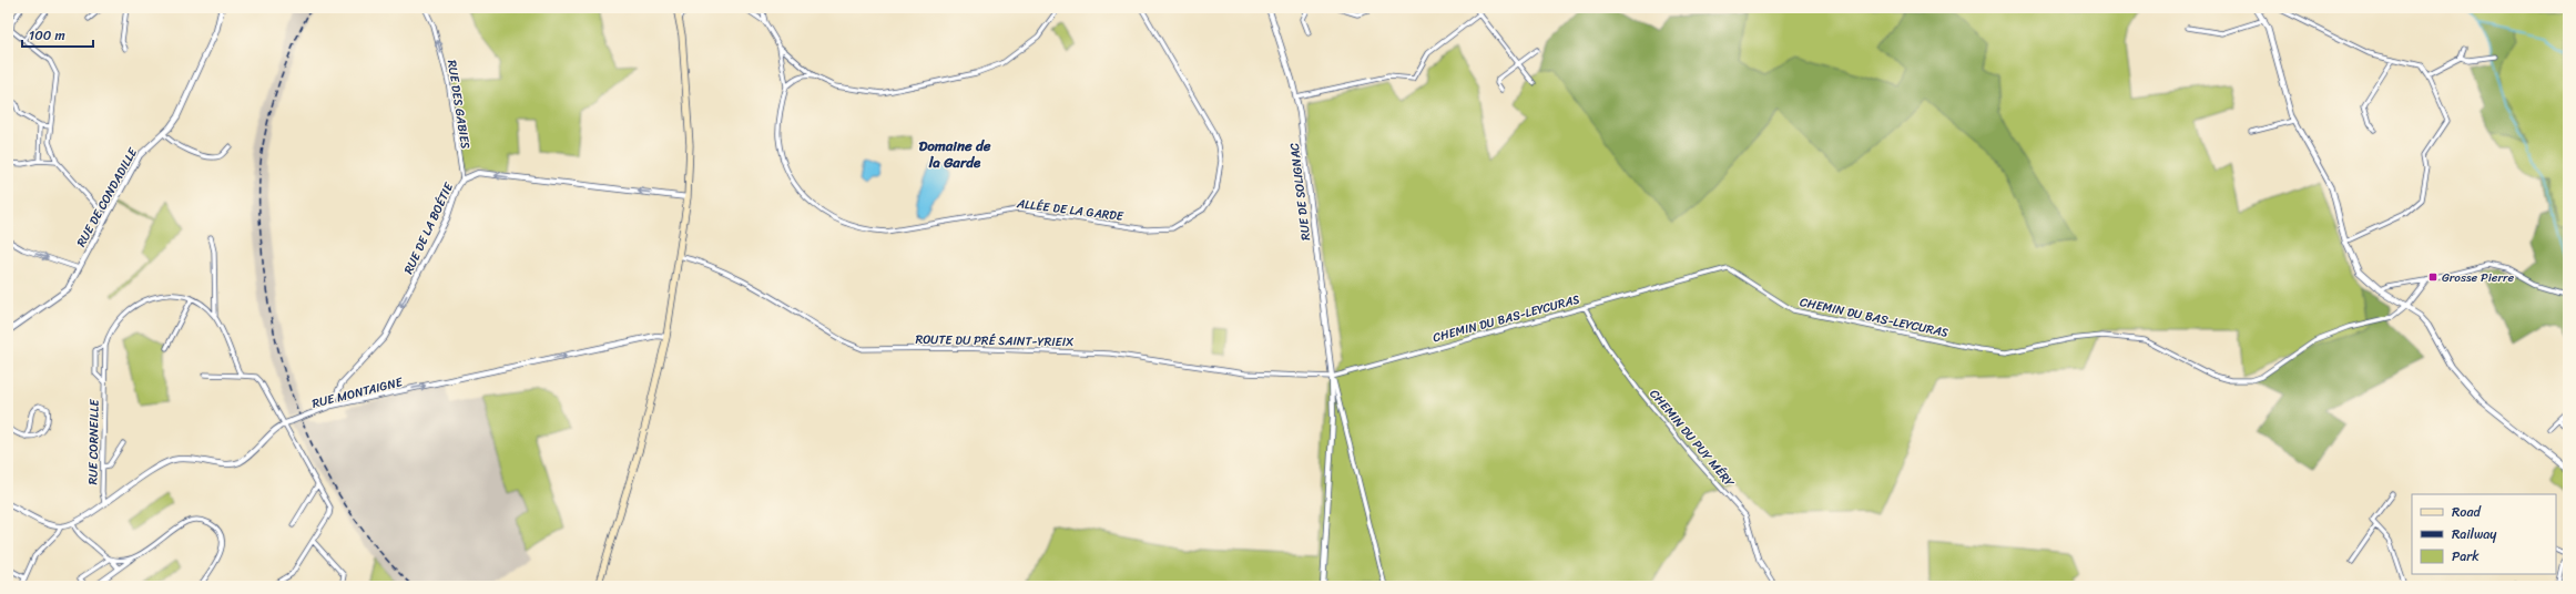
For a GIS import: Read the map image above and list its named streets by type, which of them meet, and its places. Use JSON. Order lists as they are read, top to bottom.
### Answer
{
  "streets": {
    "street": [
      "RUE DES GABIES",
      "RUE DE SOLIGNAC",
      "RUE DE CONDADILLE",
      "ALLÉE DE LA GARDE",
      "RUE DE LA BOÉTIE",
      "CHEMIN DU BAS-LEYCURAS",
      "ROUTE DU PRÉ SAINT-YRIEIX",
      "RUE MONTAIGNE",
      "CHEMIN DU PUY MÉRY",
      "RUE CORNEILLE"
    ]
  },
  "crossings": [
    ["RUE DES GABIES", "RUE DE LA BOÉTIE"],
    ["RUE DE SOLIGNAC", "CHEMIN DU BAS-LEYCURAS"],
    ["RUE DE SOLIGNAC", "ROUTE DU PRÉ SAINT-YRIEIX"],
    ["RUE DE LA BOÉTIE", "RUE MONTAIGNE"],
    ["CHEMIN DU BAS-LEYCURAS", "ROUTE DU PRÉ SAINT-YRIEIX"],
    ["CHEMIN DU BAS-LEYCURAS", "CHEMIN DU PUY MÉRY"],
    ["RUE MONTAIGNE", "RUE CORNEILLE"]
  ],
  "one_way": ["RUE DES GABIES", "RUE DE LA BOÉTIE", "RUE MONTAIGNE"],
  "districts": ["Domaine de la Garde"],
  "places": {
    "transit": ["Grosse Pierre"]
  },
  "legend": ["Road", "Railway", "Park"],
  "scale_bar": "100 m"
}
